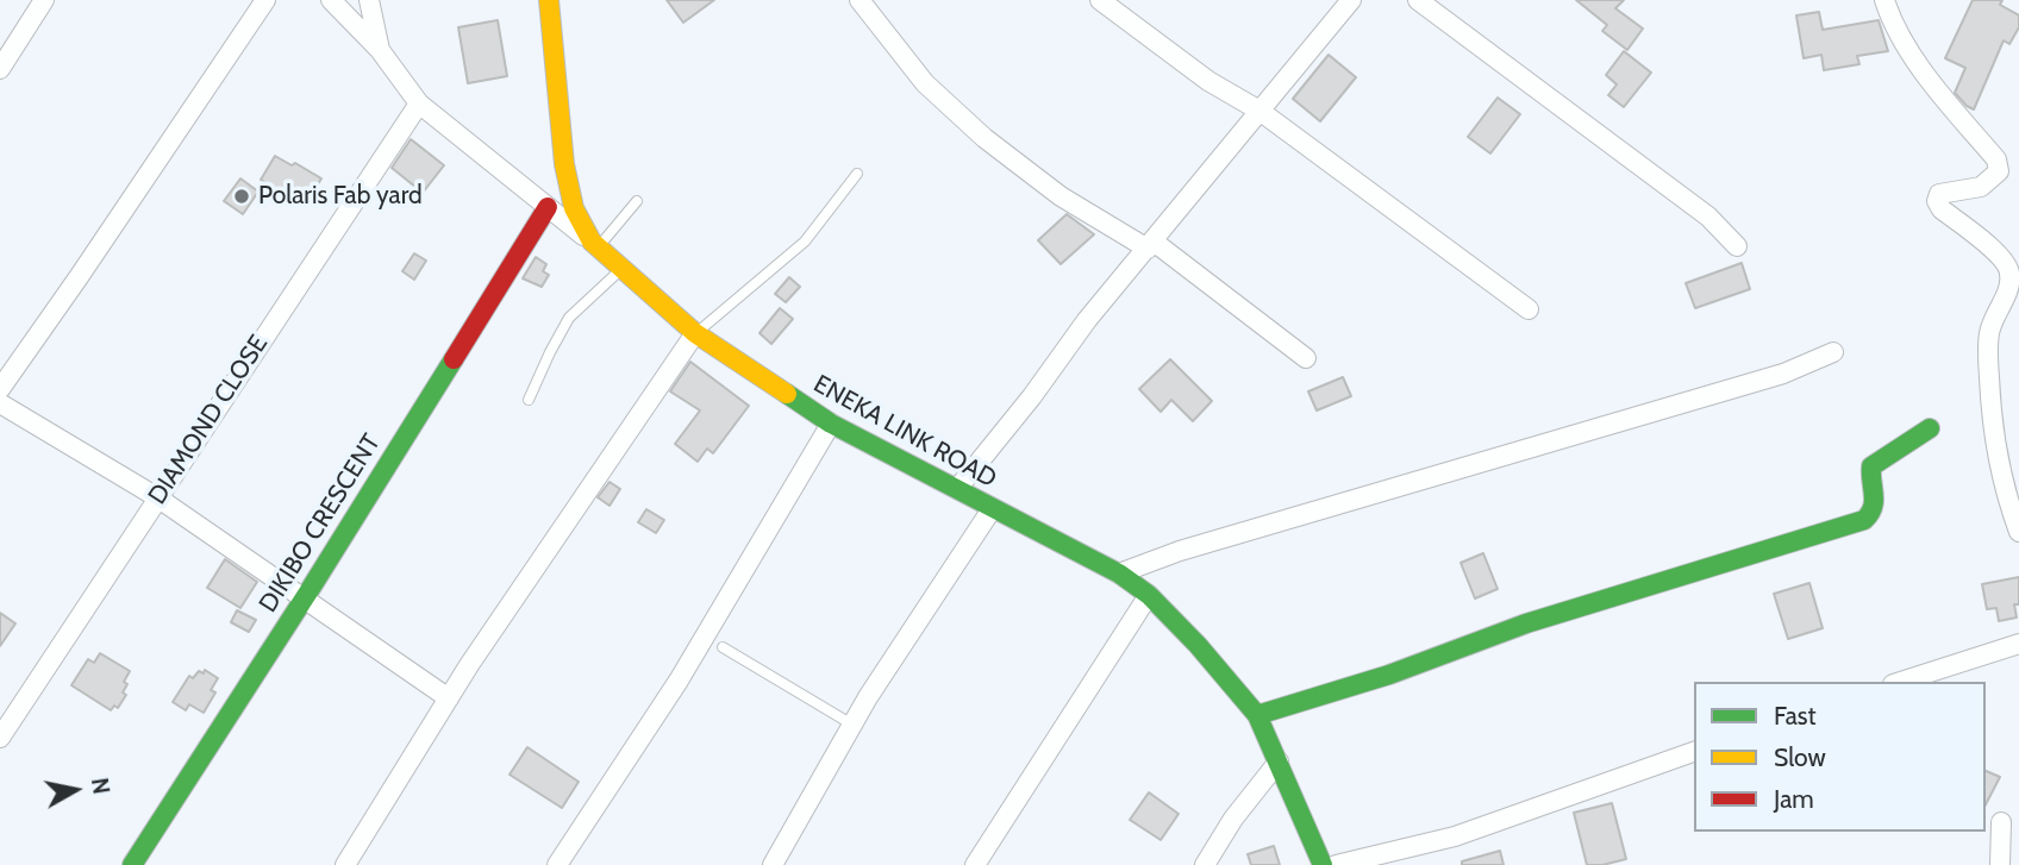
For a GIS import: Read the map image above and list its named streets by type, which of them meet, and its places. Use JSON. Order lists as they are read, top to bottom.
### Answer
{
  "streets": {
    "street": ["DIAMOND CLOSE", "ENEKA LINK ROAD", "DIKIBO CRESCENT"]
  },
  "places": ["Polaris Fab yard"],
  "legend": ["Fast", "Slow", "Jam"],
  "north": "right"
}
